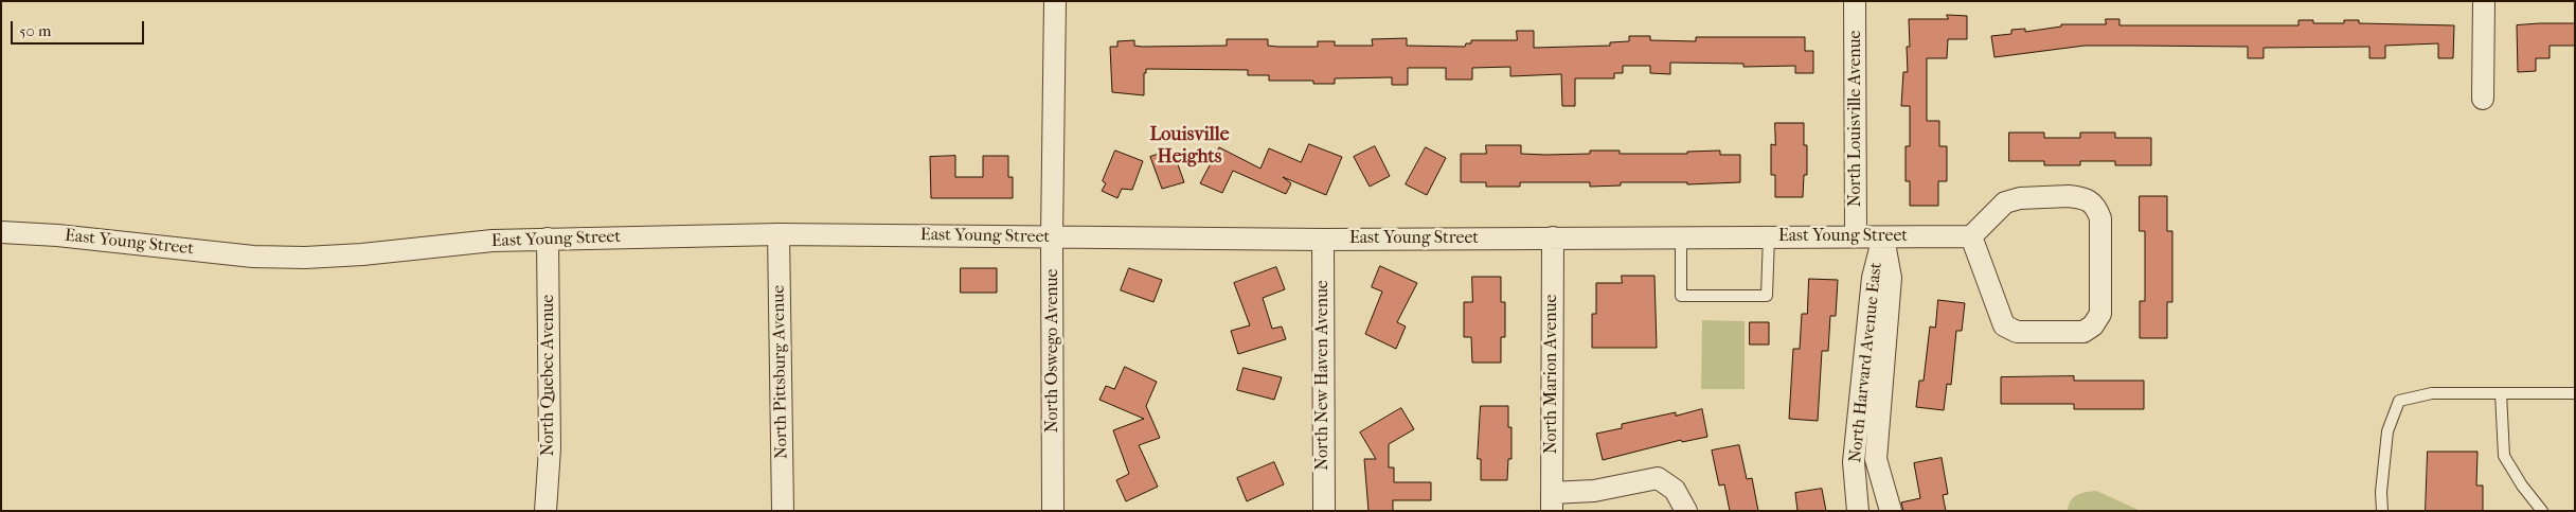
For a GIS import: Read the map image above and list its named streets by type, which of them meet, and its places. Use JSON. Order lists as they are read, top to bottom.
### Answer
{
  "streets": {
    "street": [
      "North Louisville Avenue",
      "East Young Street",
      "North Oswego Avenue",
      "North Harvard Avenue East",
      "North Pittsburg Avenue",
      "North Marion Avenue",
      "North Quebec Avenue",
      "North New Haven Avenue"
    ]
  },
  "crossings": [
    ["North Louisville Avenue", "East Young Street"],
    ["East Young Street", "North Oswego Avenue"],
    ["East Young Street", "North Harvard Avenue East"],
    ["East Young Street", "North Pittsburg Avenue"],
    ["East Young Street", "North Marion Avenue"],
    ["East Young Street", "North Quebec Avenue"],
    ["East Young Street", "North New Haven Avenue"]
  ],
  "districts": ["Louisville Heights"],
  "scale_bar": "50 m"
}
